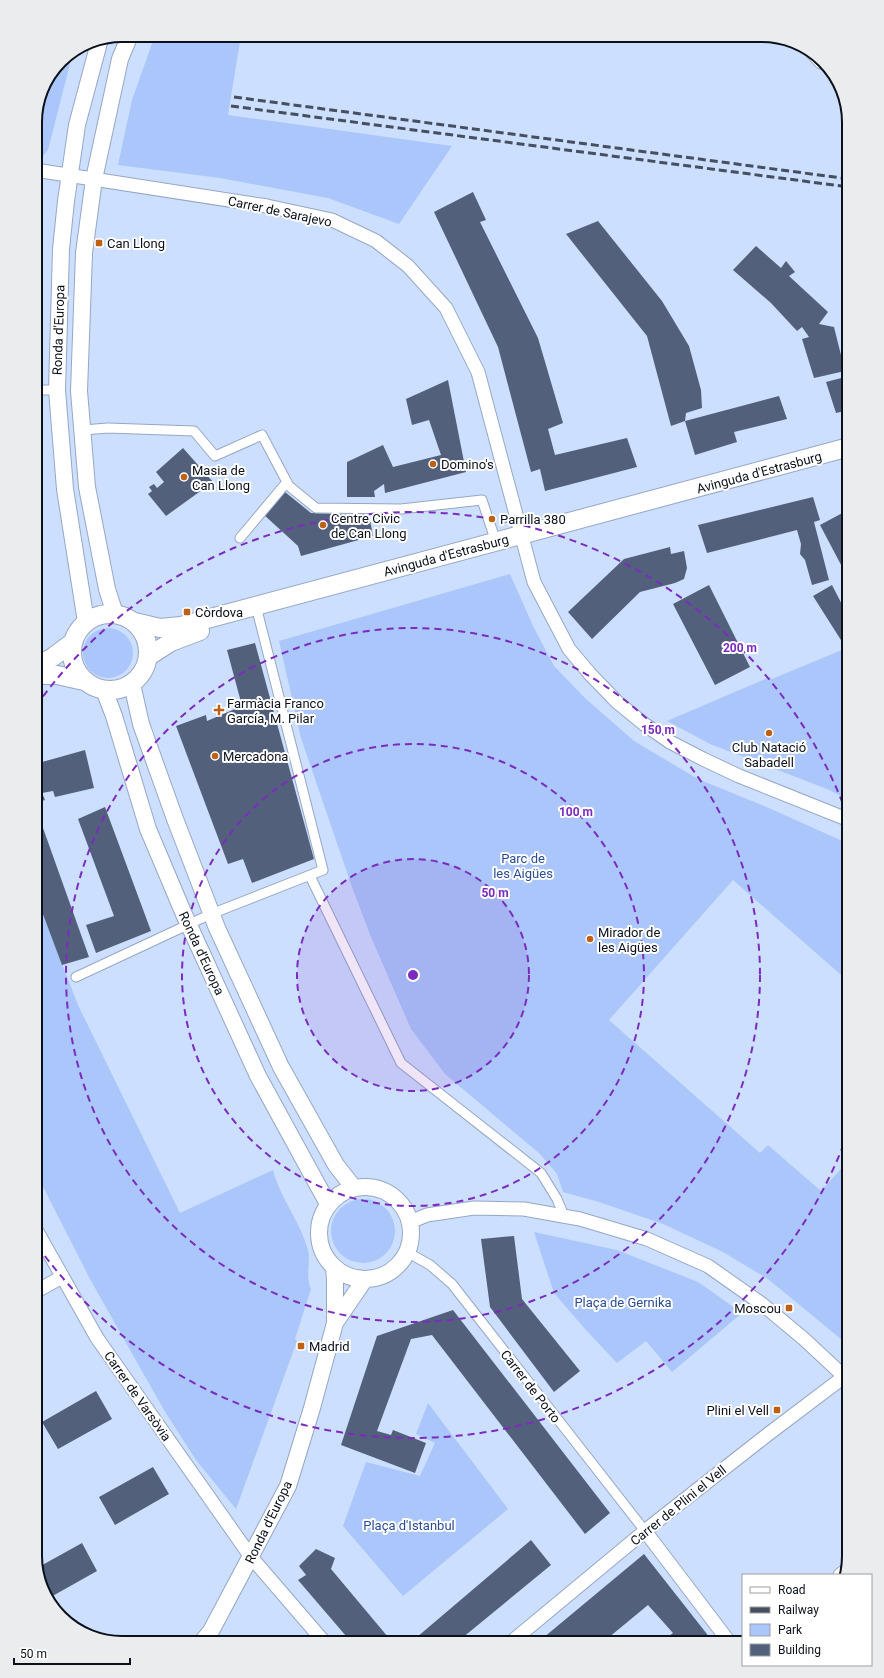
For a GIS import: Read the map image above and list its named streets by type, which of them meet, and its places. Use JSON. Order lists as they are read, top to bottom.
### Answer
{
  "streets": {
    "main road": ["Avinguda d'Estrasburg"],
    "street": [
      "Carrer de Sarajevo",
      "Ronda d'Europa",
      "Carrer de Porto",
      "Carrer de Varsòvia",
      "Carrer de Plini el Vell"
    ]
  },
  "crossings": [
    ["Carrer de Sarajevo", "Ronda d'Europa"],
    ["Carrer de Sarajevo", "Avinguda d'Estrasburg"],
    ["Ronda d'Europa", "Avinguda d'Estrasburg"],
    ["Ronda d'Europa", "Carrer de Porto"],
    ["Ronda d'Europa", "Carrer de Varsòvia"],
    ["Carrer de Porto", "Carrer de Plini el Vell"]
  ],
  "parks": ["Parc de les Aigües", "Plaça de Gernika", "Plaça d'Istanbul"],
  "places": {
    "transit": [
      "Can Llong",
      "Còrdova",
      "Moscou",
      "Madrid",
      "Plini el Vell"
    ],
    "other": [
      "Domino's",
      "Masia de Can Llong",
      "Parrilla 380",
      "Centre Civic de Can Llong",
      "Club Natació Sabadell",
      "Mercadona",
      "Mirador de les Aigües"
    ],
    "health": ["Farmàcia Franco García, M. Pilar"]
  },
  "legend": [
    "Road",
    "Railway",
    "Park",
    "Building"
  ],
  "scale_bar": "50 m",
  "rings": [
    "200 m",
    "150 m",
    "100 m",
    "50 m"
  ]
}
